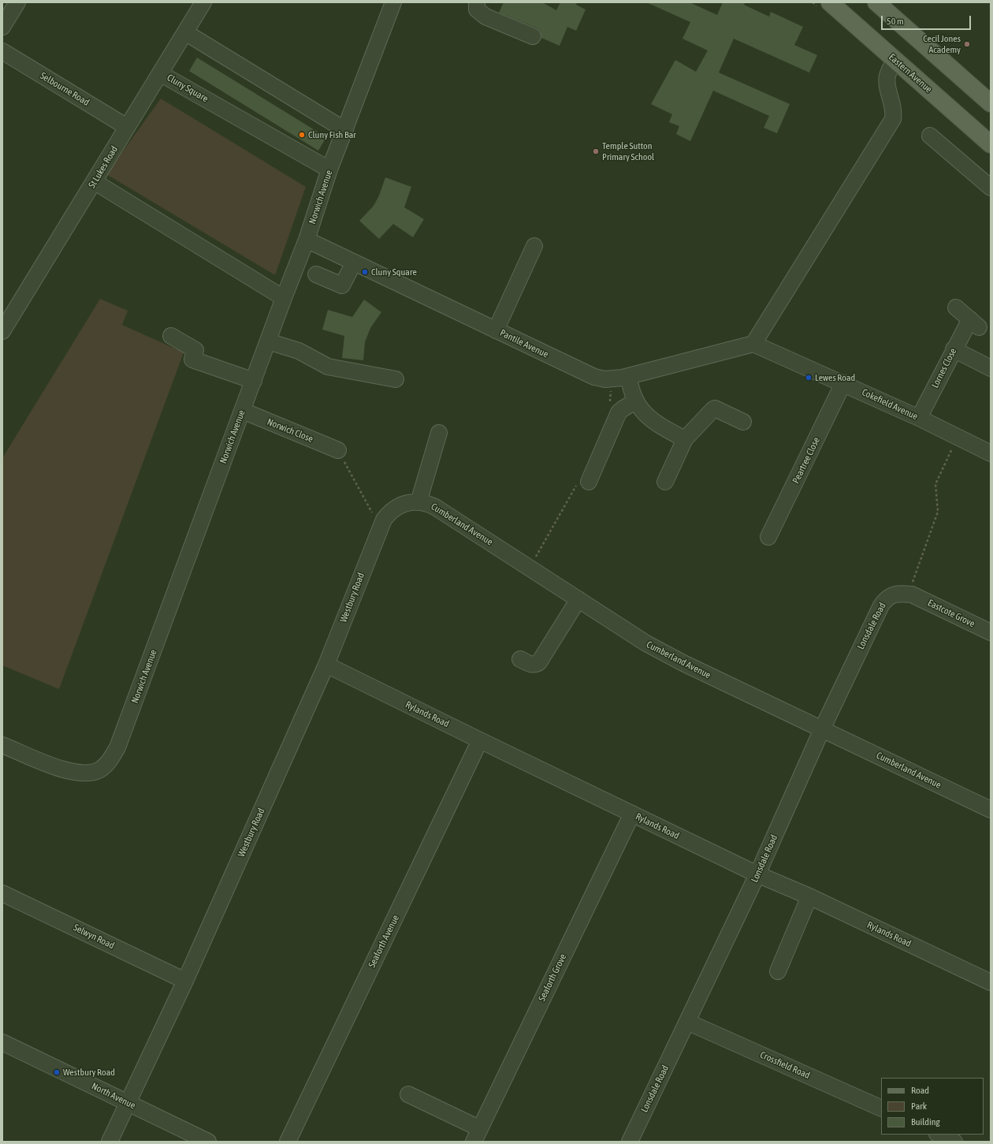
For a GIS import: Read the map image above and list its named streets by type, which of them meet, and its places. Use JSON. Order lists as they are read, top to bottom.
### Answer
{
  "streets": {
    "main road": ["Eastern Avenue"],
    "street": [
      "Cluny Square",
      "Selbourne Road",
      "St Lukes Road",
      "Norwich Avenue",
      "Pantile Avenue",
      "Lornes Close",
      "Cokefield Avenue",
      "Norwich Close",
      "Peartree Close",
      "Cumberland Avenue",
      "Westbury Road",
      "Eastcote Grove",
      "Lonsdale Road",
      "Rylands Road",
      "Selwyn Road",
      "Seaforth Avenue",
      "Seaforth Grove",
      "Crossfield Road",
      "North Avenue"
    ]
  },
  "crossings": [
    ["Cluny Square", "St Lukes Road"],
    ["Cluny Square", "Norwich Avenue"],
    ["Selbourne Road", "St Lukes Road"],
    ["Norwich Avenue", "Pantile Avenue"],
    ["Norwich Avenue", "Norwich Close"],
    ["Pantile Avenue", "Cokefield Avenue"],
    ["Lornes Close", "Cokefield Avenue"],
    ["Cokefield Avenue", "Peartree Close"],
    ["Cumberland Avenue", "Westbury Road"],
    ["Cumberland Avenue", "Lonsdale Road"],
    ["Westbury Road", "Rylands Road"],
    ["Westbury Road", "Selwyn Road"],
    ["Westbury Road", "North Avenue"],
    ["Eastcote Grove", "Lonsdale Road"],
    ["Lonsdale Road", "Rylands Road"],
    ["Lonsdale Road", "Crossfield Road"],
    ["Rylands Road", "Seaforth Avenue"],
    ["Rylands Road", "Seaforth Grove"]
  ],
  "places": [
    "Cecil Jones Academy",
    "Cluny Fish Bar",
    "Temple Sutton Primary School",
    "Cluny Square",
    "Lewes Road",
    "Westbury Road"
  ],
  "legend": ["Road", "Park", "Building"],
  "scale_bar": "50 m"
}
